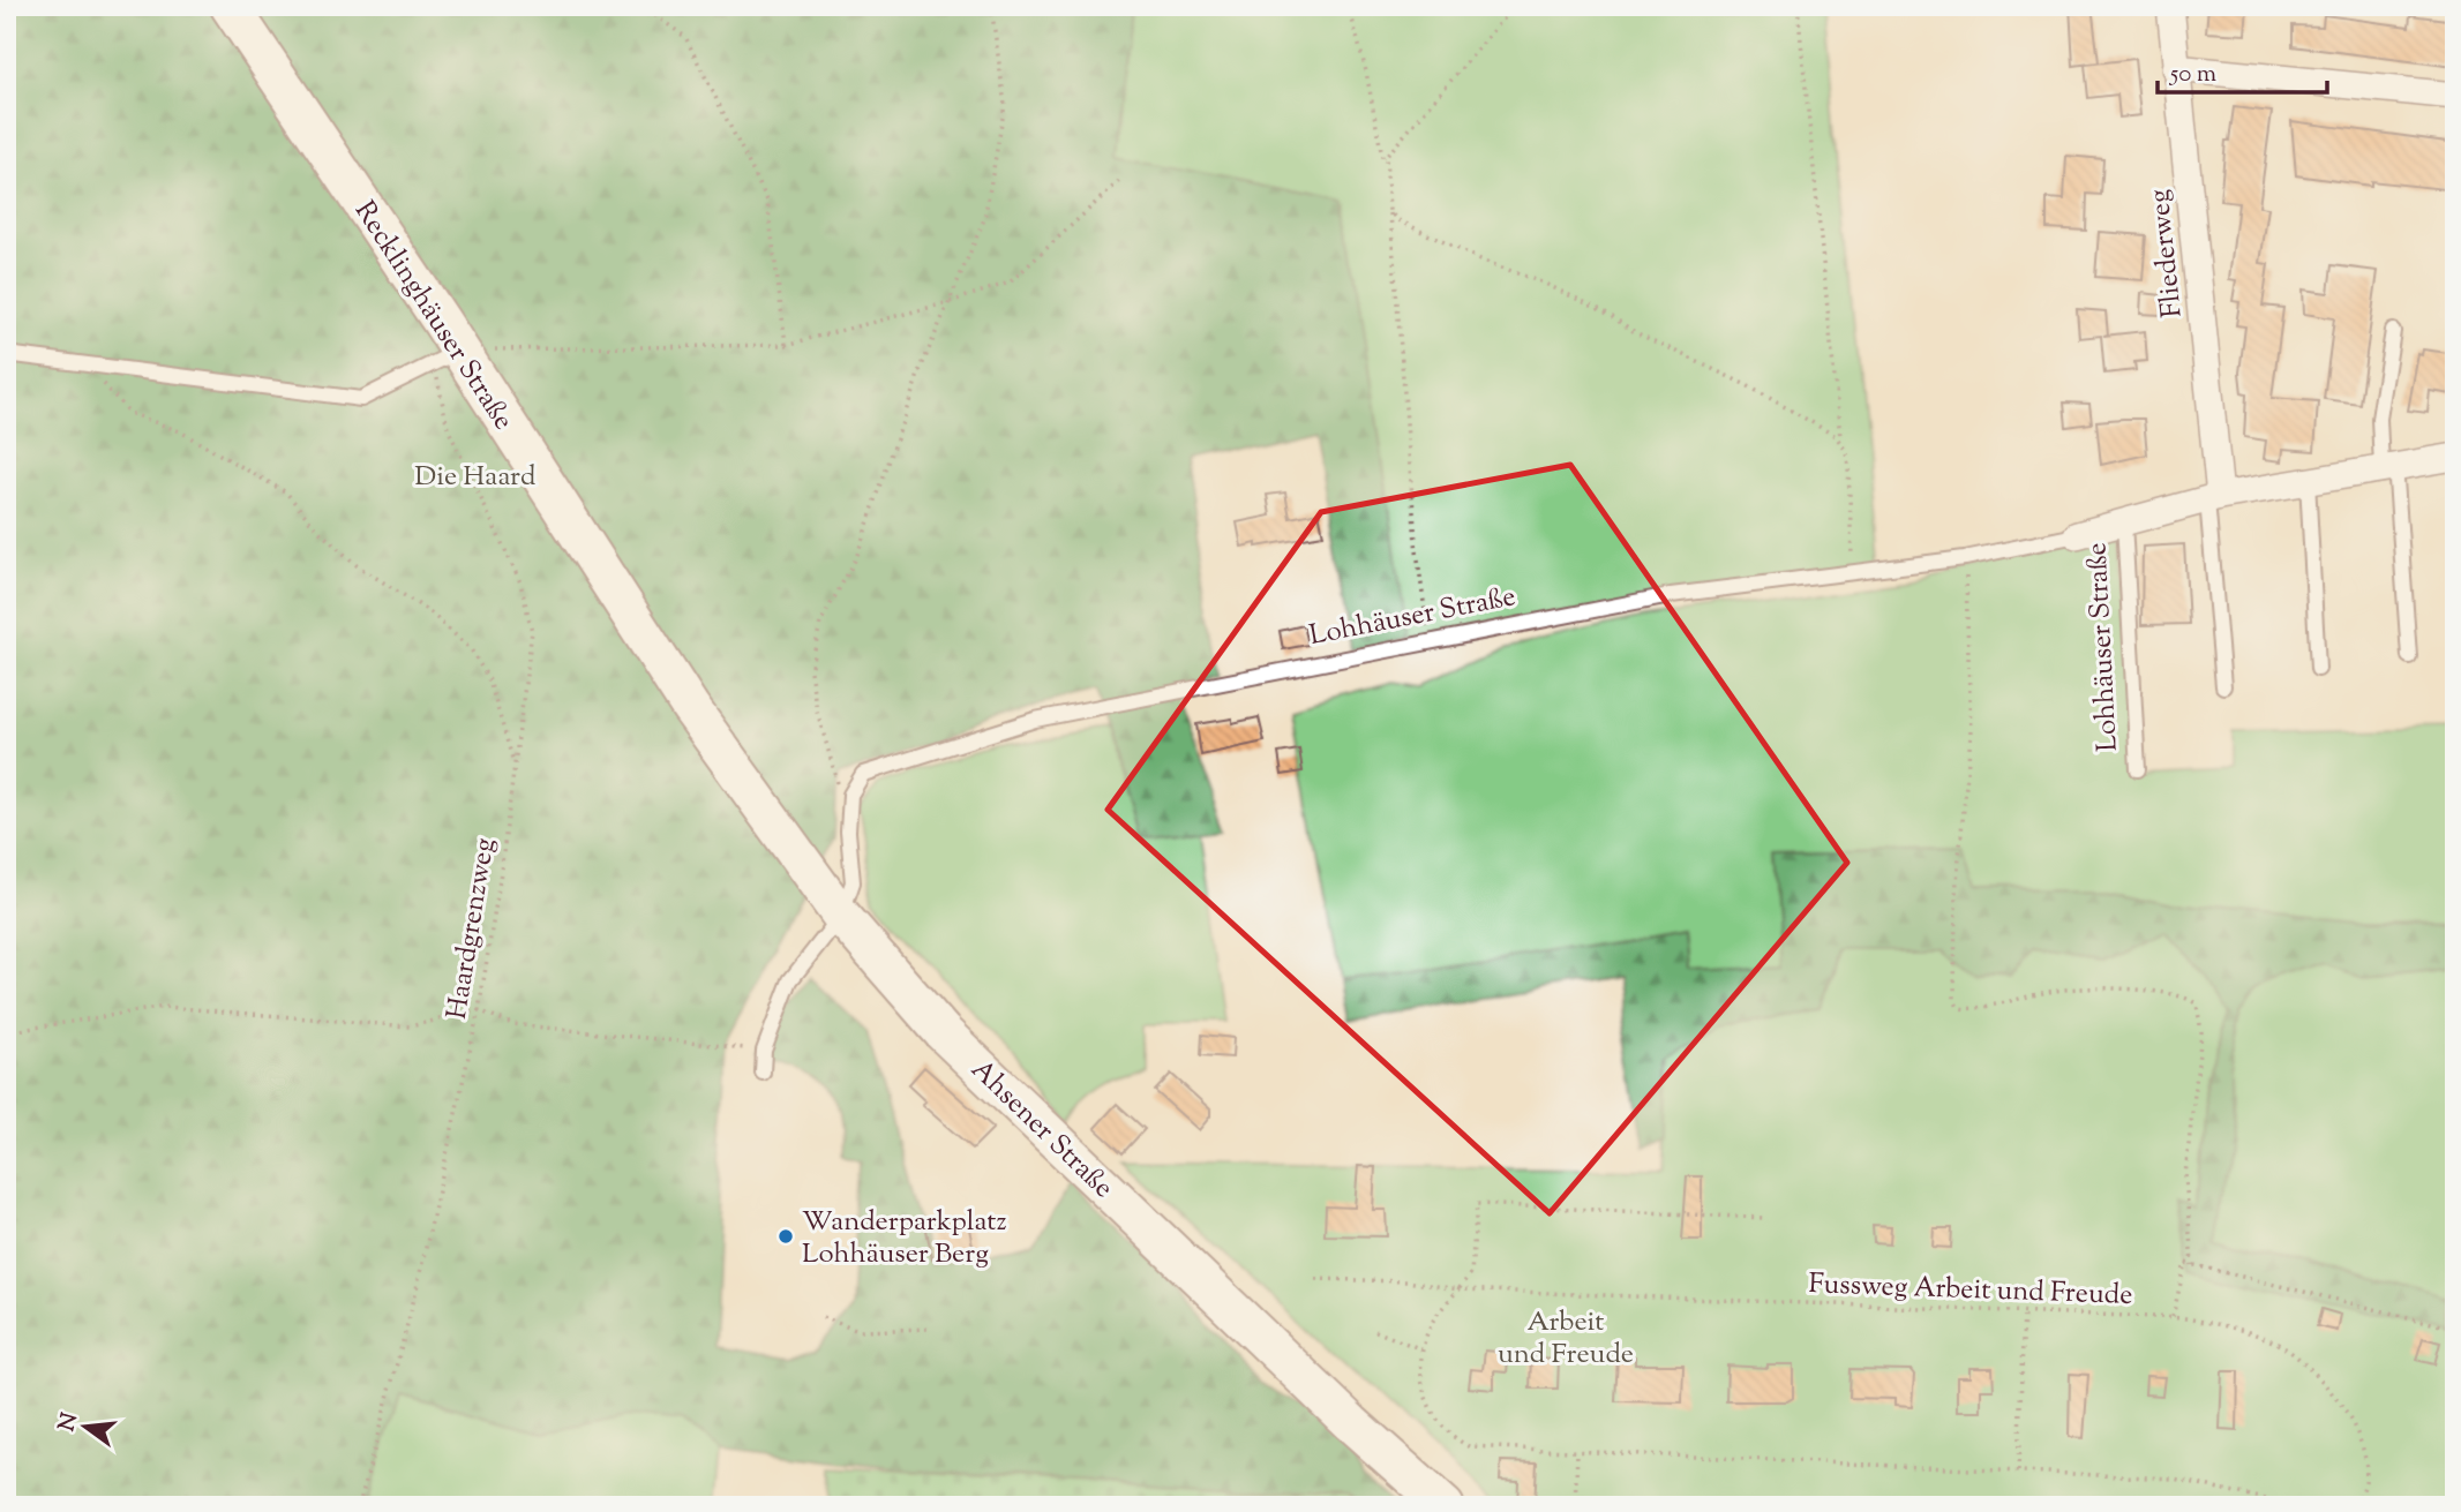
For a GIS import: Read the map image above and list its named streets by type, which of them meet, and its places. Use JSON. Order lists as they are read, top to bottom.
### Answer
{
  "streets": {
    "main road": ["Recklinghäuser Straße", "Ahsener Straße"],
    "street": ["Fliederweg", "Lohhäuser Straße"],
    "path": ["Haardgrenzweg", "Fussweg Arbeit und Freude"]
  },
  "crossings": [
    ["Fliederweg", "Lohhäuser Straße"],
    ["Recklinghäuser Straße", "Haardgrenzweg"],
    ["Recklinghäuser Straße", "Ahsener Straße"],
    ["Lohhäuser Straße", "Ahsener Straße"]
  ],
  "parks": ["Die Haard", "Arbeit und Freude"],
  "places": ["Wanderparkplatz Lohhäuser Berg"],
  "scale_bar": "50 m",
  "north": "left"
}
